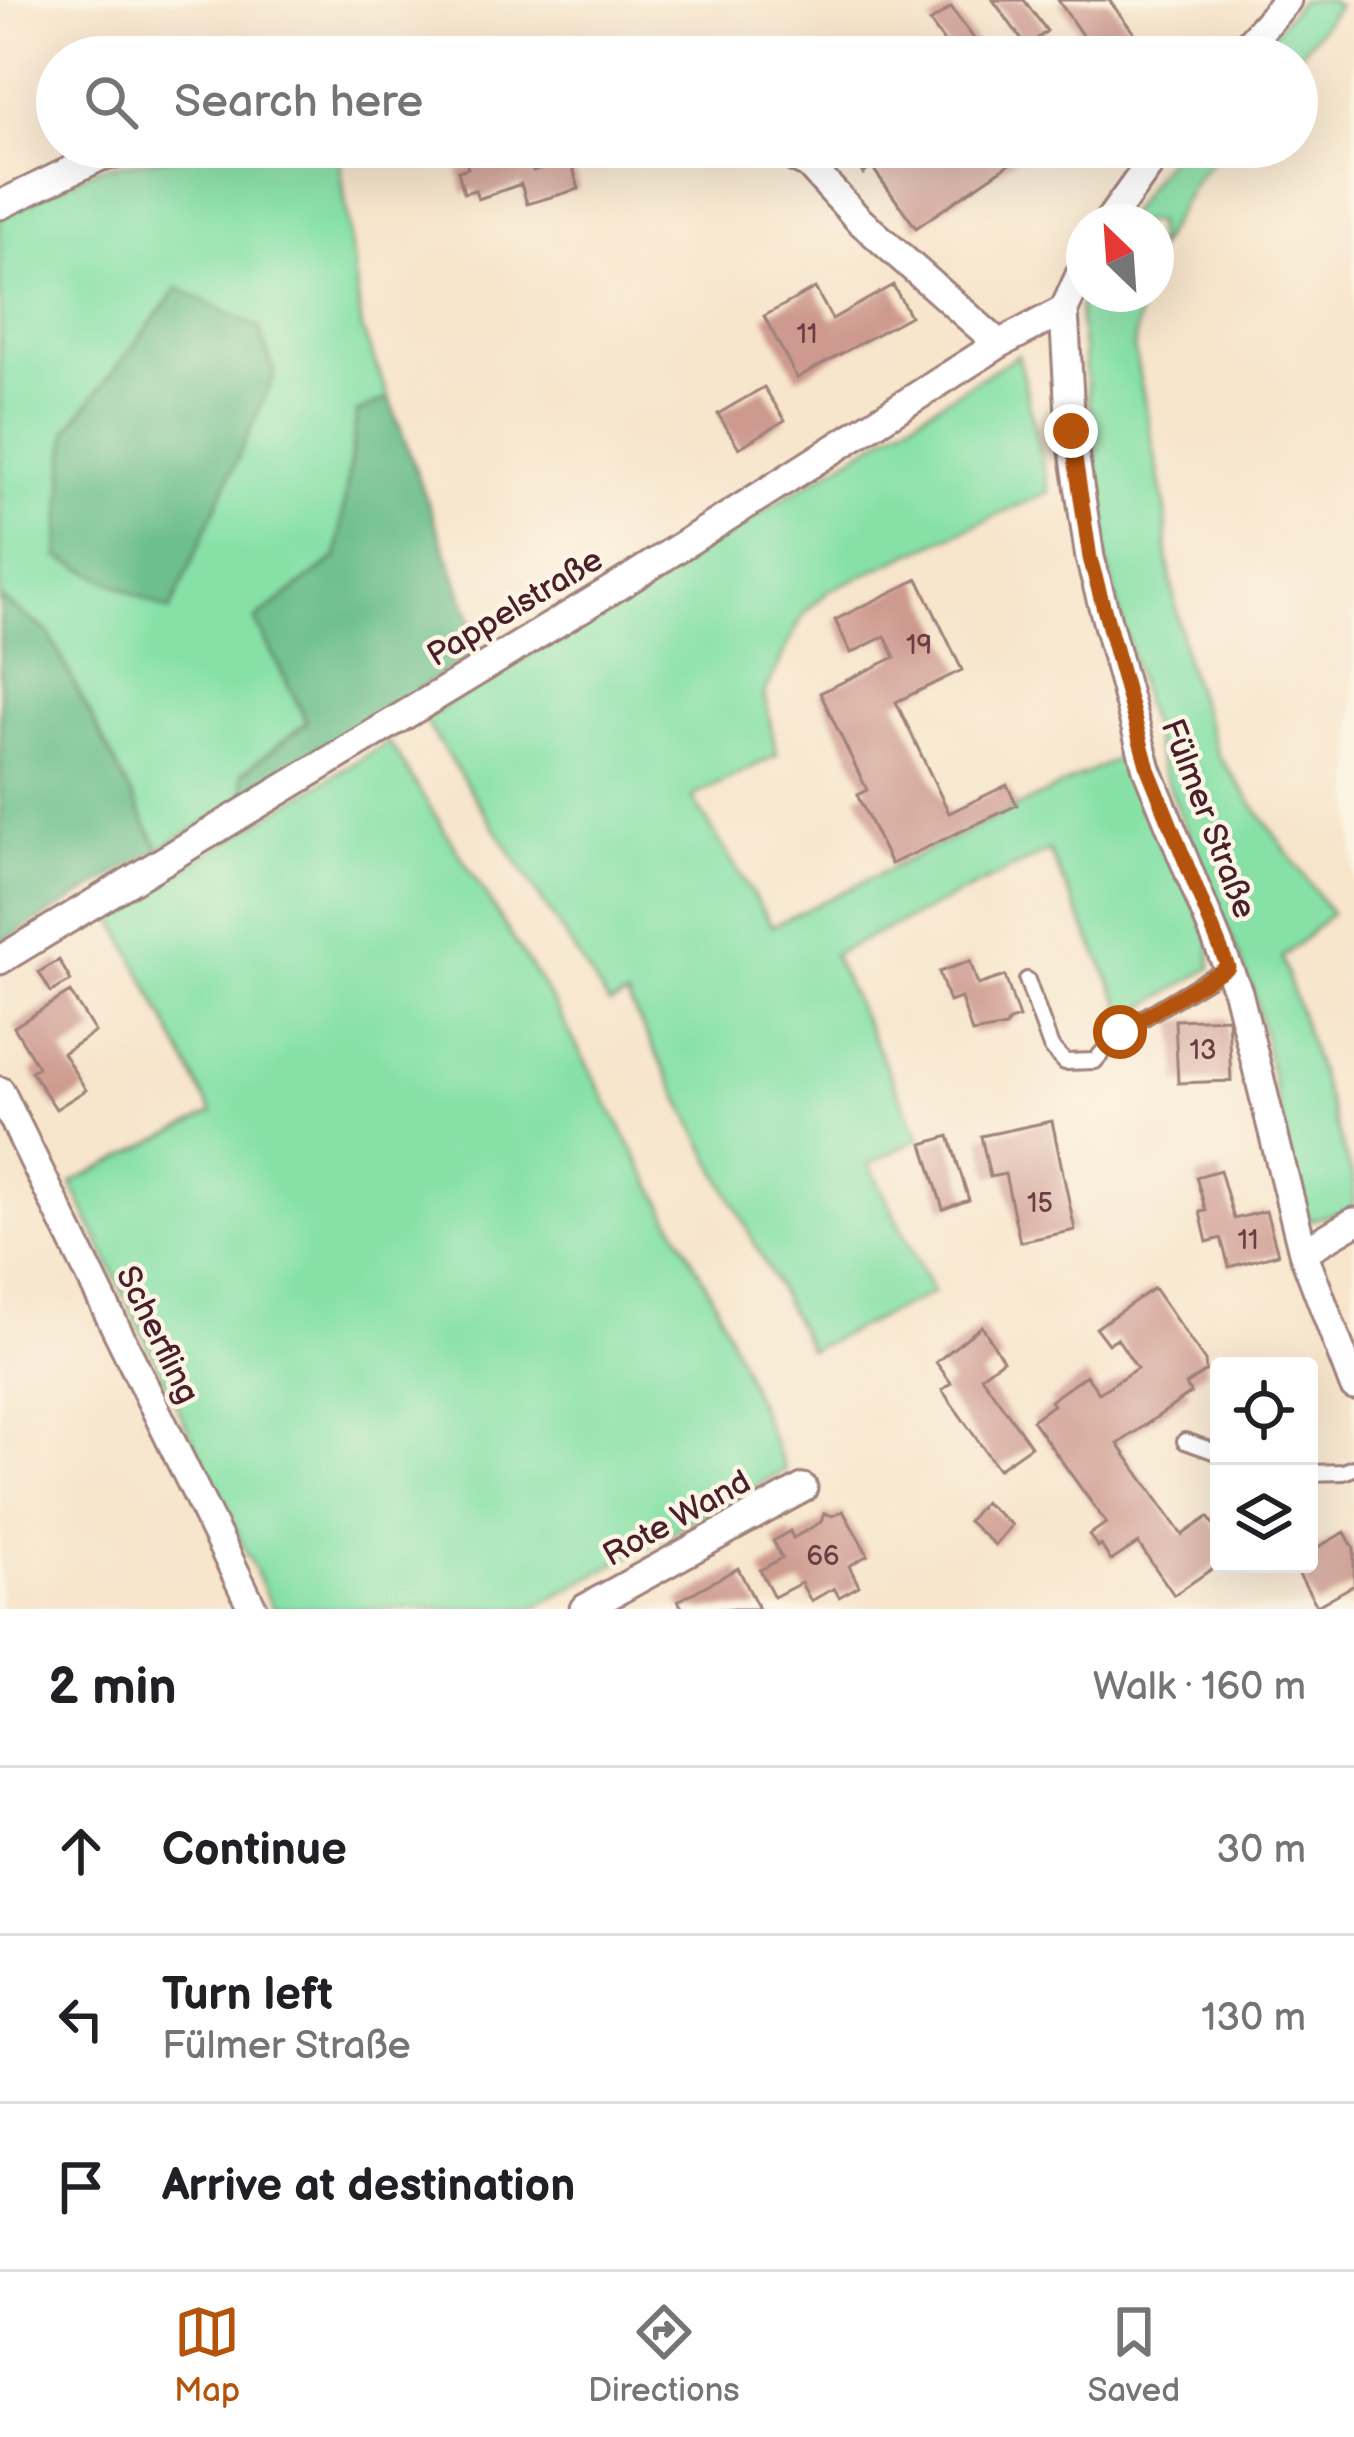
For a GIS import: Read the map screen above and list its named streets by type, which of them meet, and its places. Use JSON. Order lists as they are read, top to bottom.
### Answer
{
  "streets": {
    "street": [
      "Pappelstraße",
      "Fülmer Straße",
      "Scherfling",
      "Rote Wand"
    ]
  },
  "crossings": [
    ["Pappelstraße", "Fülmer Straße"]
  ],
  "house_numbers": [
    "11",
    "19",
    "13",
    "15",
    "11",
    "66"
  ],
  "north": "top left",
  "page": {
    "search": "Search here",
    "heading": ["2 min", "Walk · 160 m"],
    "list": [
      ["Continue", "30 m"],
      ["Turn left", "Fülmer Straße", "130 m"],
      "Arrive at destination"
    ],
    "nav": ["Map", "Directions", "Saved"]
  }
}
